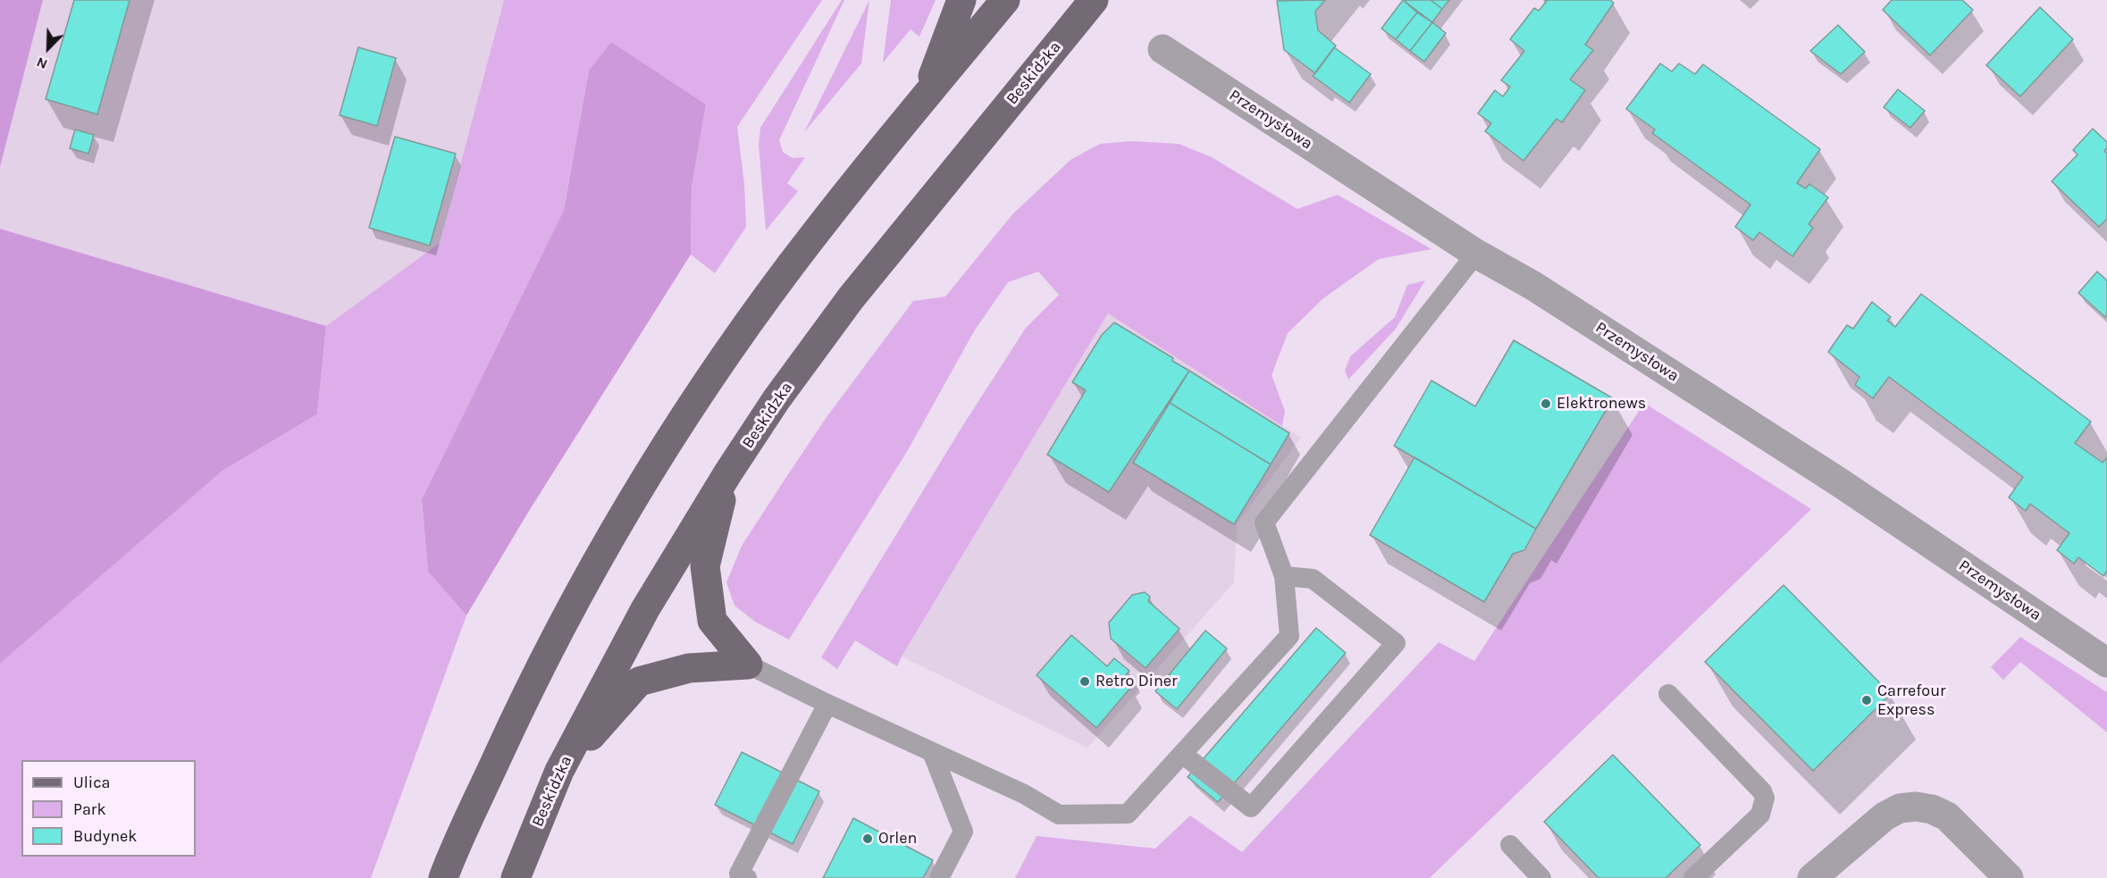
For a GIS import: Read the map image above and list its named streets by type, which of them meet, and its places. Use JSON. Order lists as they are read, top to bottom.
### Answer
{
  "streets": {
    "main road": ["Beskidzka"],
    "street": ["Przemysłowa"]
  },
  "places": [
    "Elektronews",
    "Retro Diner",
    "Carrefour Express",
    "Orlen"
  ],
  "legend": ["Ulica", "Park", "Budynek"],
  "north": "bottom left"
}
